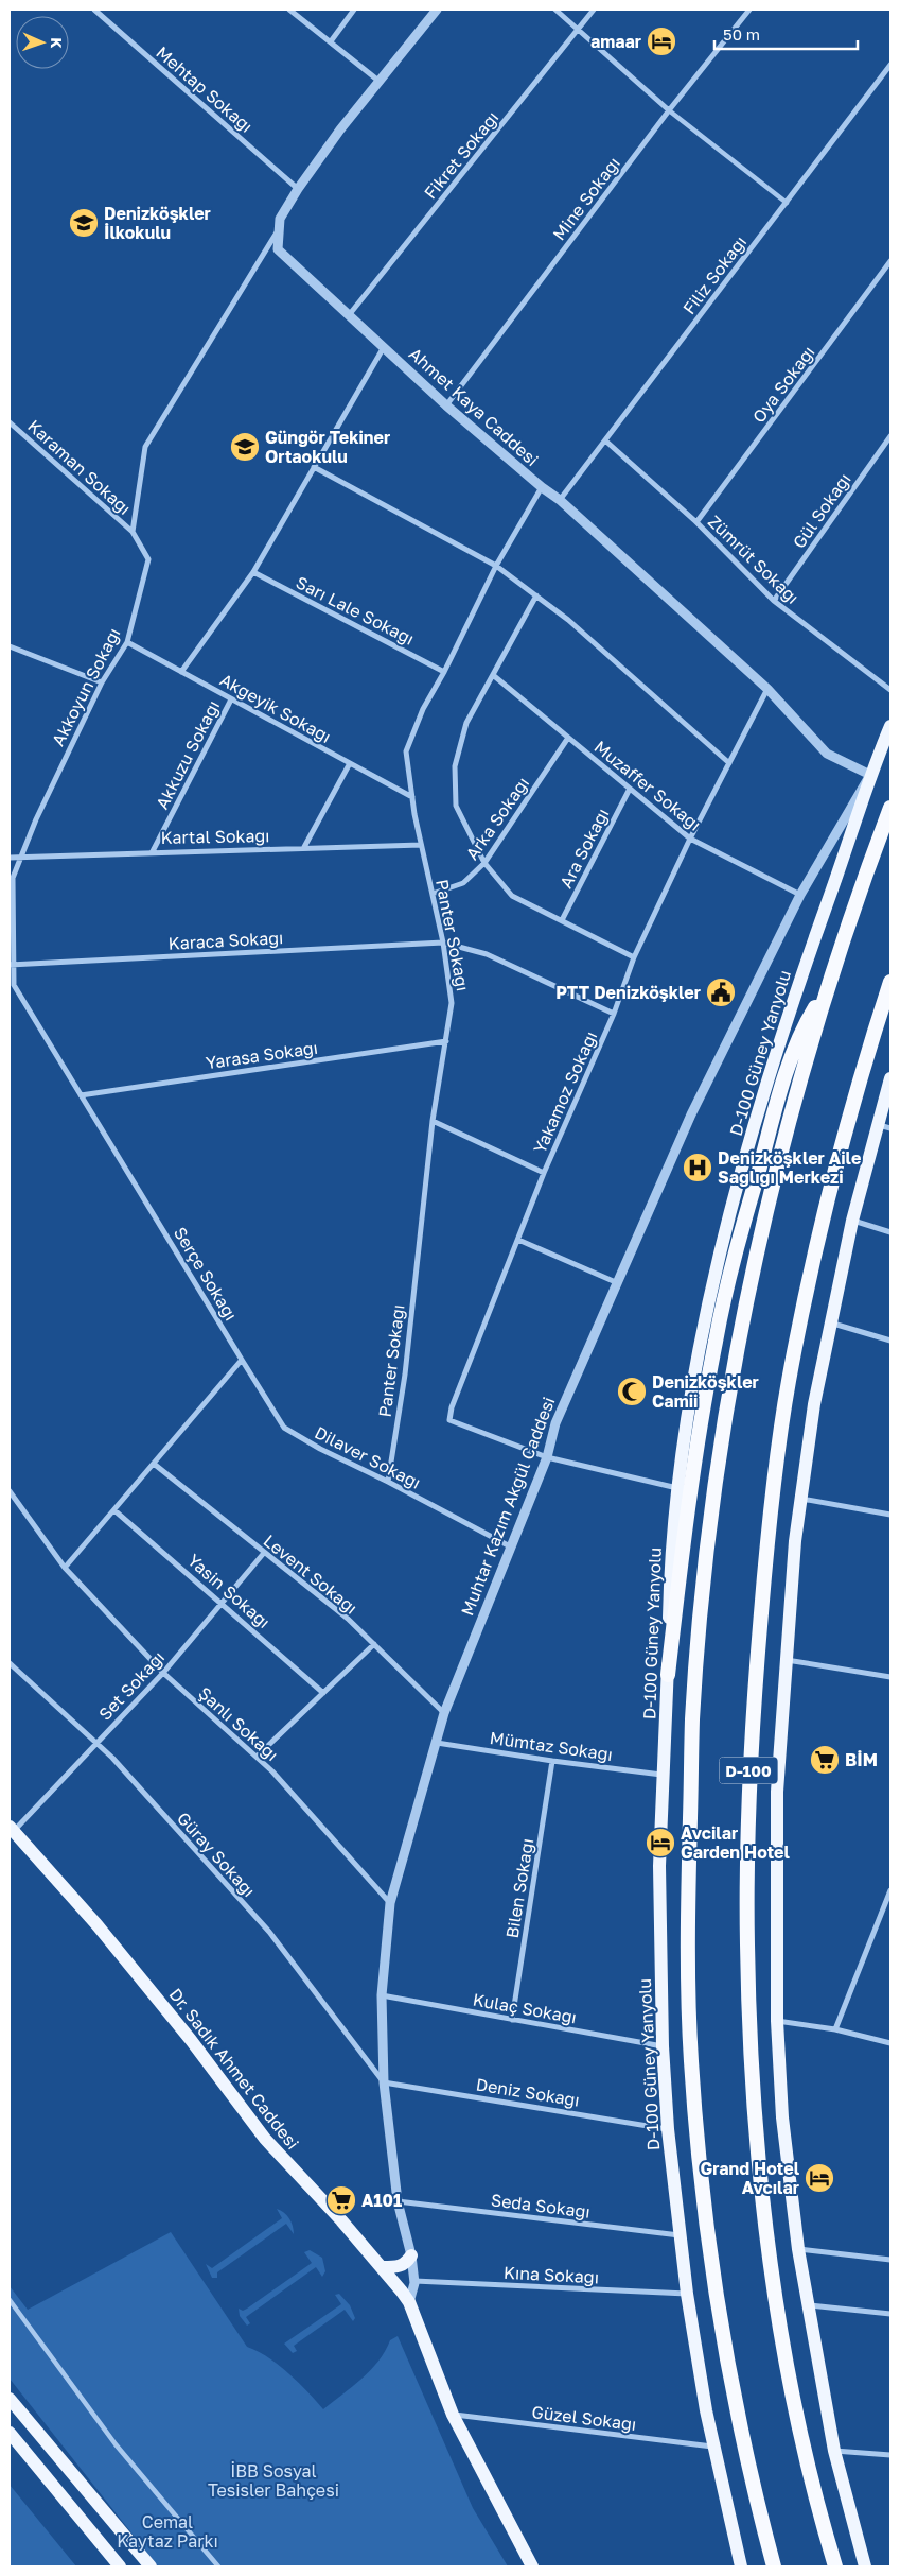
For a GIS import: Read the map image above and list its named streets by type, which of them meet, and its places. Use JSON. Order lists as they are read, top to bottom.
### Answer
{
  "streets": {
    "highway": ["D-100"],
    "main road": ["D-100 Güney Yanyolu", "Dr. Sadık Ahmet Caddesi"],
    "street": [
      "Mehtap Sokağı",
      "Fikret Sokağı",
      "Mine Sokağı",
      "Filiz Sokağı",
      "Oya Sokağı",
      "Ahmet Kaya Caddesi",
      "Karaman Sokağı",
      "Gül Sokağı",
      "Zümrüt Sokağı",
      "Sarı Lale Sokağı",
      "Akkoyun Sokağı",
      "Akgeyik Sokağı",
      "Akkuzu Sokağı",
      "Muzaffer Sokağı",
      "Arka Sokağı",
      "Kartal Sokağı",
      "Ara Sokağı",
      "Panter Sokağı",
      "Karaca Sokağı",
      "Yarasa Sokağı",
      "Yakamoz Sokağı",
      "Serçe Sokağı",
      "Dilaver Sokağı",
      "Muhtar Kazım Akgül Caddesi",
      "Levent Sokağı",
      "Yasin Sokağı",
      "Set Sokağı",
      "Şanlı Sokağı",
      "Mümtaz Sokağı",
      "Güray Sokağı",
      "Bilen Sokağı",
      "Kulaç Sokağı",
      "Deniz Sokağı",
      "Seda Sokağı",
      "Kına Sokağı",
      "Güzel Sokağı"
    ]
  },
  "crossings": [
    ["Fikret Sokağı", "Ahmet Kaya Caddesi"],
    ["Mine Sokağı", "Ahmet Kaya Caddesi"],
    ["Filiz Sokağı", "Ahmet Kaya Caddesi"],
    ["Filiz Sokağı", "Zümrüt Sokağı"],
    ["Oya Sokağı", "Zümrüt Sokağı"],
    ["Ahmet Kaya Caddesi", "Panter Sokağı"],
    ["Ahmet Kaya Caddesi", "D-100 Güney Yanyolu"],
    ["Ahmet Kaya Caddesi", "Yakamoz Sokağı"],
    ["Ahmet Kaya Caddesi", "Muhtar Kazım Akgül Caddesi"],
    ["Karaman Sokağı", "Akkoyun Sokağı"],
    ["Gül Sokağı", "Zümrüt Sokağı"],
    ["Sarı Lale Sokağı", "Panter Sokağı"],
    ["Akkoyun Sokağı", "Akgeyik Sokağı"],
    ["Akkoyun Sokağı", "Kartal Sokağı"],
    ["Akkoyun Sokağı", "Karaca Sokağı"],
    ["Akkoyun Sokağı", "Serçe Sokağı"],
    ["Akgeyik Sokağı", "Akkuzu Sokağı"],
    ["Akgeyik Sokağı", "Panter Sokağı"],
    ["Akkuzu Sokağı", "Kartal Sokağı"],
    ["Muzaffer Sokağı", "Arka Sokağı"],
    ["Muzaffer Sokağı", "Ara Sokağı"],
    ["Muzaffer Sokağı", "Yakamoz Sokağı"],
    ["Muzaffer Sokağı", "Muhtar Kazım Akgül Caddesi"],
    ["Arka Sokağı", "Panter Sokağı"],
    ["Kartal Sokağı", "Panter Sokağı"],
    ["Panter Sokağı", "Karaca Sokağı"],
    ["Panter Sokağı", "Yarasa Sokağı"],
    ["Panter Sokağı", "Dilaver Sokağı"],
    ["Karaca Sokağı", "Yakamoz Sokağı"],
    ["Karaca Sokağı", "Serçe Sokağı"],
    ["D-100 Güney Yanyolu", "Muhtar Kazım Akgül Caddesi"],
    ["D-100 Güney Yanyolu", "Mümtaz Sokağı"],
    ["D-100 Güney Yanyolu", "Kulaç Sokağı"],
    ["D-100 Güney Yanyolu", "Deniz Sokağı"],
    ["D-100 Güney Yanyolu", "Seda Sokağı"],
    ["D-100 Güney Yanyolu", "Kına Sokağı"],
    ["D-100 Güney Yanyolu", "Güzel Sokağı"],
    ["Yarasa Sokağı", "Serçe Sokağı"],
    ["Yakamoz Sokağı", "Muhtar Kazım Akgül Caddesi"],
    ["Serçe Sokağı", "Dilaver Sokağı"],
    ["Dilaver Sokağı", "Muhtar Kazım Akgül Caddesi"],
    ["Muhtar Kazım Akgül Caddesi", "Levent Sokağı"],
    ["Muhtar Kazım Akgül Caddesi", "Şanlı Sokağı"],
    ["Muhtar Kazım Akgül Caddesi", "Mümtaz Sokağı"],
    ["Muhtar Kazım Akgül Caddesi", "Güray Sokağı"],
    ["Muhtar Kazım Akgül Caddesi", "Kulaç Sokağı"],
    ["Muhtar Kazım Akgül Caddesi", "Dr. Sadık Ahmet Caddesi"],
    ["Muhtar Kazım Akgül Caddesi", "Deniz Sokağı"],
    ["Muhtar Kazım Akgül Caddesi", "Seda Sokağı"],
    ["Muhtar Kazım Akgül Caddesi", "Kına Sokağı"],
    ["Levent Sokağı", "Set Sokağı"],
    ["Yasin Sokağı", "Set Sokağı"],
    ["Set Sokağı", "Şanlı Sokağı"],
    ["Set Sokağı", "Güray Sokağı"],
    ["Set Sokağı", "Dr. Sadık Ahmet Caddesi"],
    ["Mümtaz Sokağı", "Bilen Sokağı"],
    ["Güray Sokağı", "Deniz Sokağı"],
    ["Bilen Sokağı", "Kulaç Sokağı"],
    ["Dr. Sadık Ahmet Caddesi", "Güzel Sokağı"]
  ],
  "parks": ["İBB Sosyal Tesisler Bahçesi", "Cemal Kaytaz Parkı"],
  "places": {
    "hotel": ["amaar", "Avcilar Garden Hotel", "Grand Hotel Avcılar"],
    "school or university": ["Denizköşkler İlkokulu", "Güngör Tekiner Ortaokulu"],
    "public building": ["PTT Denizköşkler"],
    "hospital": ["Denizköşkler Aile Sağlığı Merkezi"],
    "mosque": ["Denizköşkler Camii"],
    "supermarket": ["BİM", "A101"]
  },
  "scale_bar": "50 m",
  "north": "right"
}
